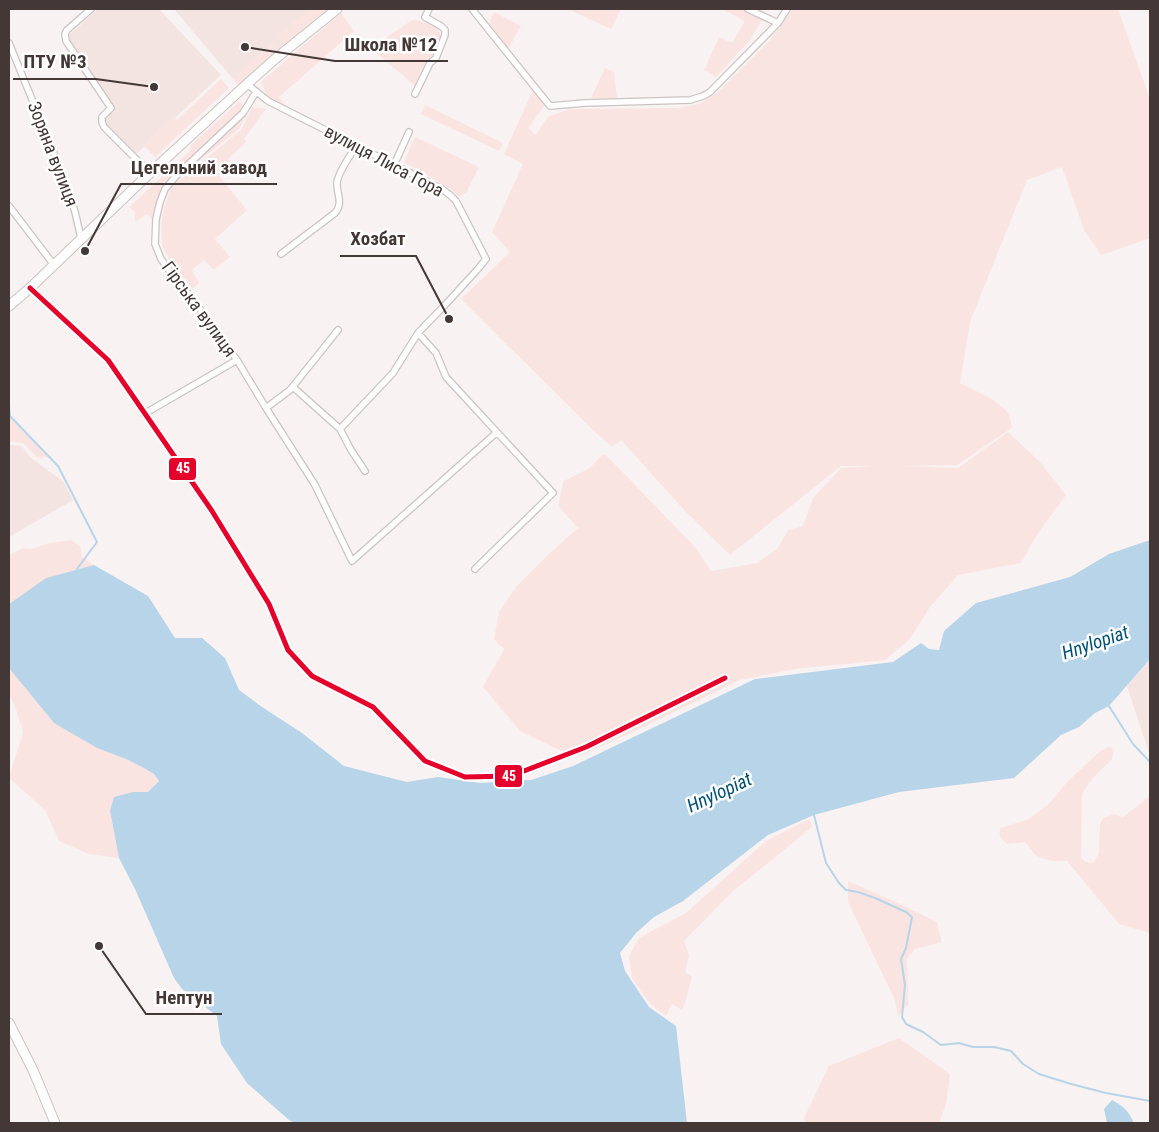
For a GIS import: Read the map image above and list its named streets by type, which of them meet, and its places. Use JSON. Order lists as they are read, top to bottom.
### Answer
{
  "streets": {
    "street": ["Зоряна вулиця", "вулиця Лиса Гора", "Гірська вулиця"]
  },
  "crossings": [
    ["вулиця Лиса Гора", "Гірська вулиця"]
  ],
  "water": ["Hnylopiat"],
  "places": [
    "Школа №12",
    "ПТУ №3",
    "Цегельний завод",
    "Хозбат",
    "Нептун"
  ],
  "lines": ["transit line 45"]
}
